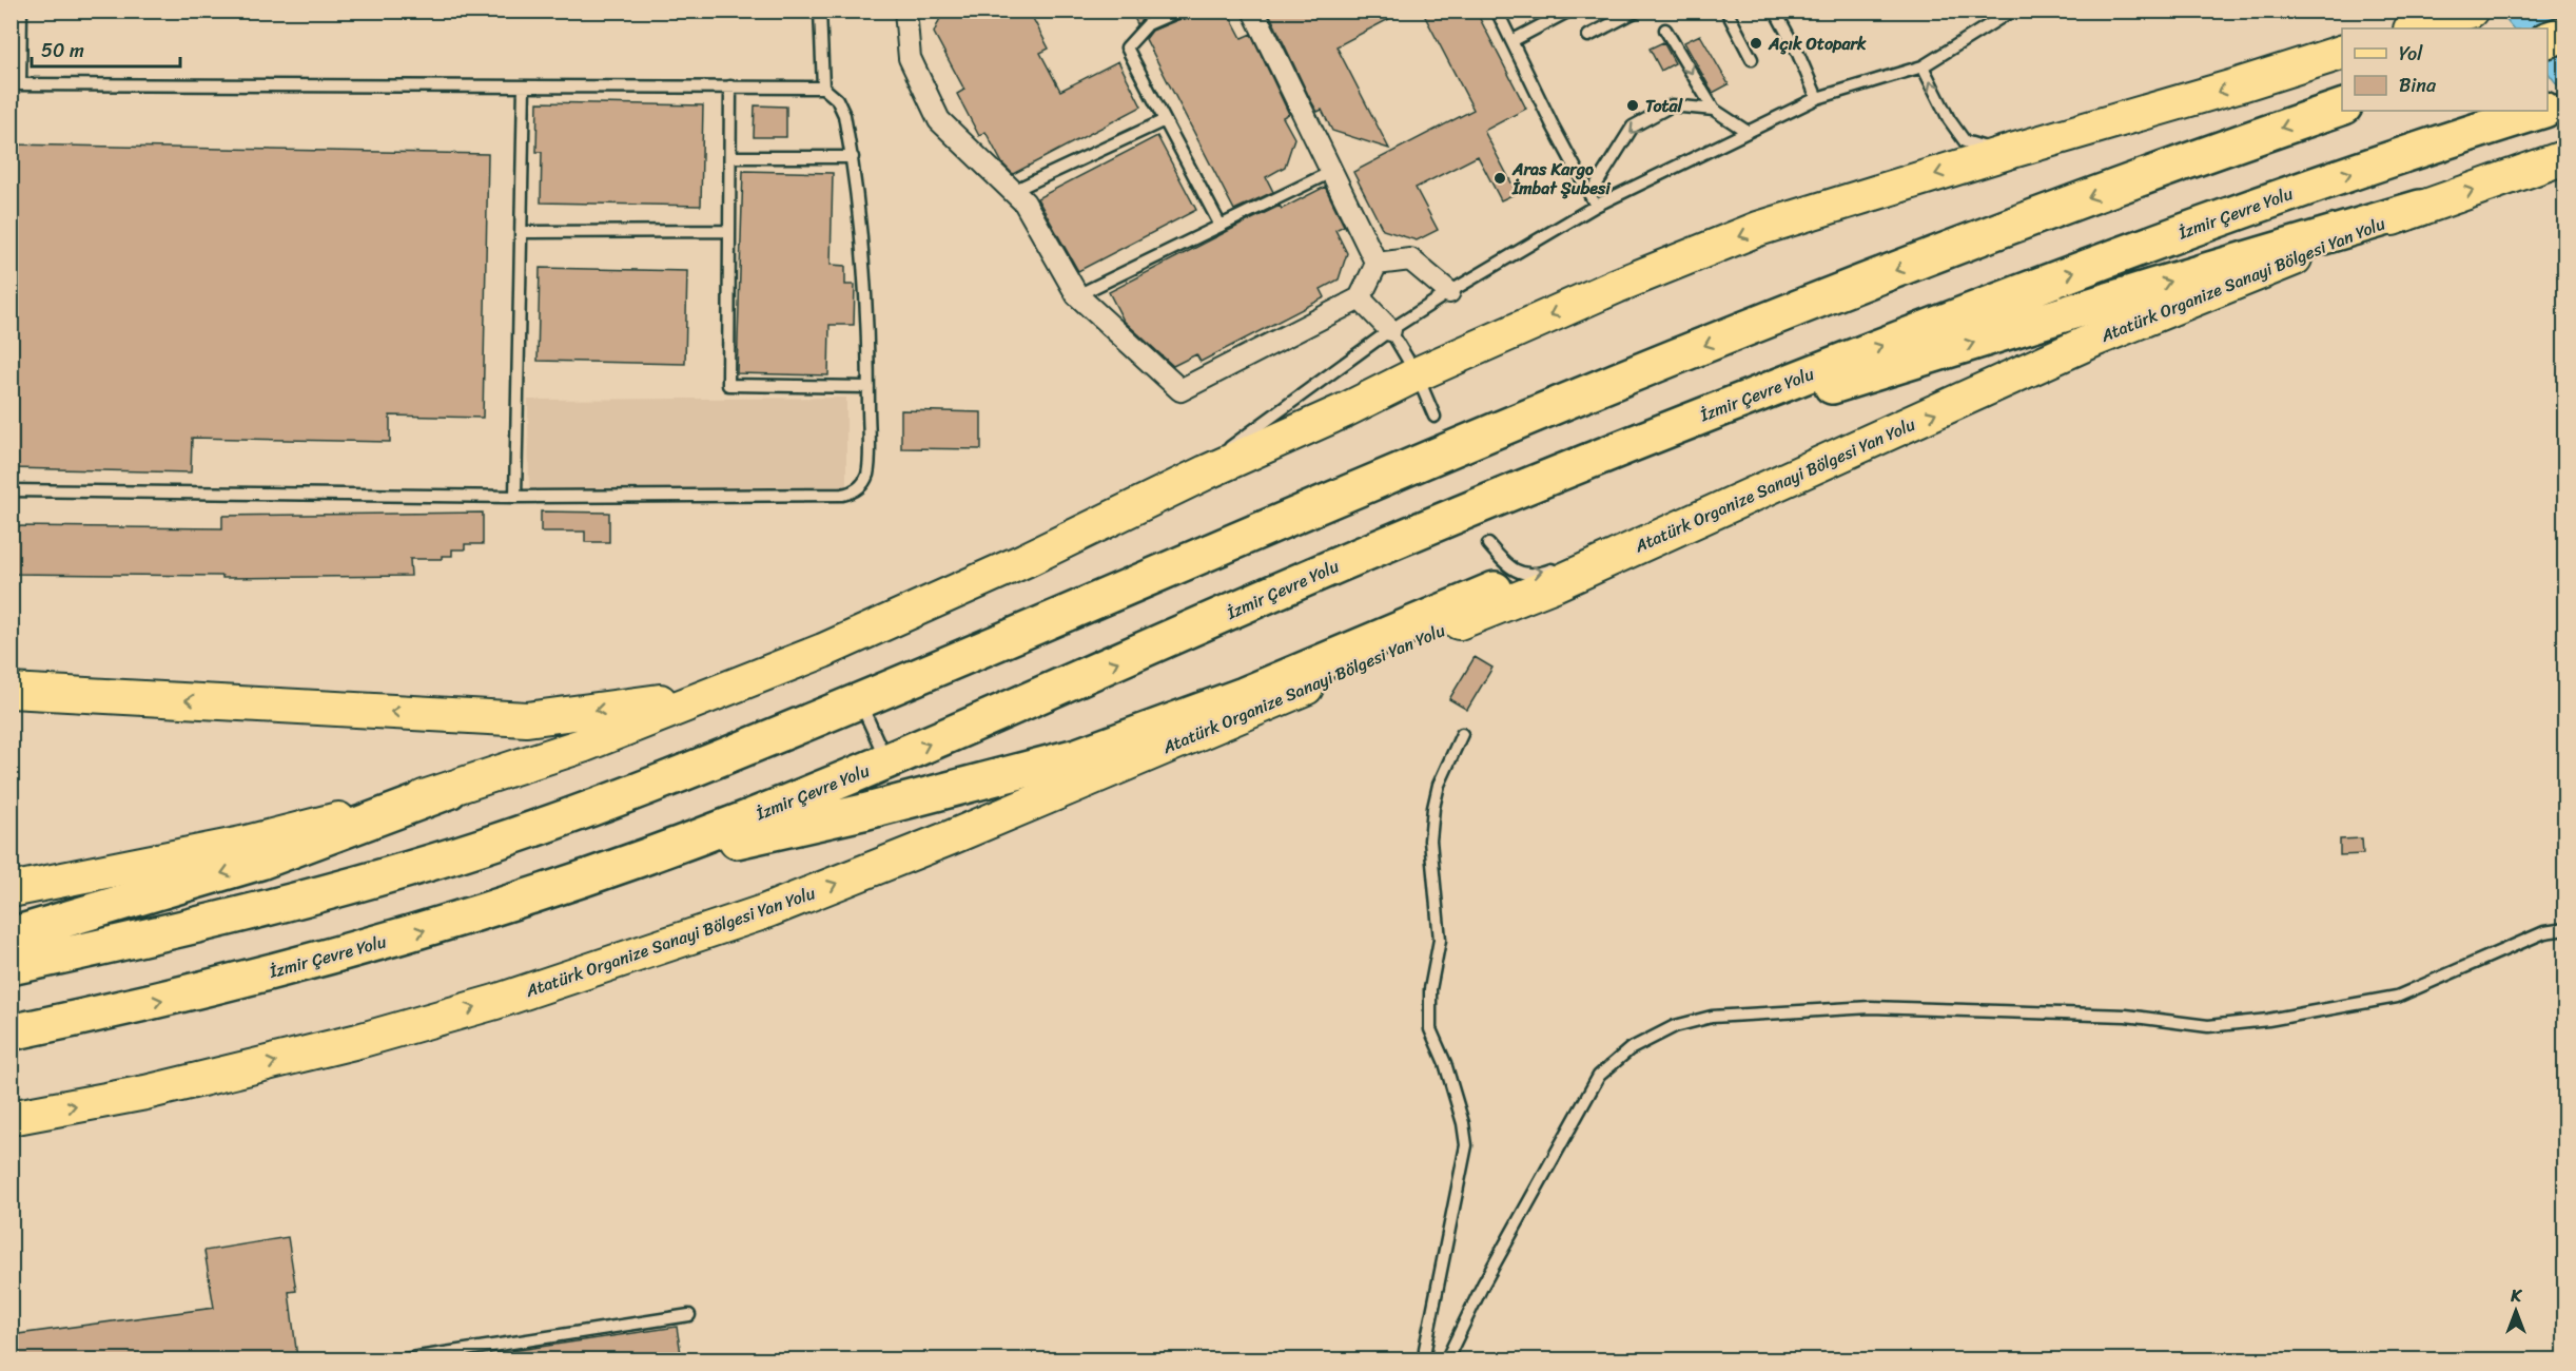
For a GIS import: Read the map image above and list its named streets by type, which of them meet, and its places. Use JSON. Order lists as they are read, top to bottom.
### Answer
{
  "streets": {
    "highway": ["İzmir Çevre Yolu"],
    "main road": ["Atatürk Organize Sanayi Bölgesi Yan Yolu"]
  },
  "places": ["Açık Otopark", "Total", "Aras Kargo İmbat Şubesi"],
  "legend": ["Yol", "Bina"],
  "scale_bar": "50 m",
  "north": "top"
}
